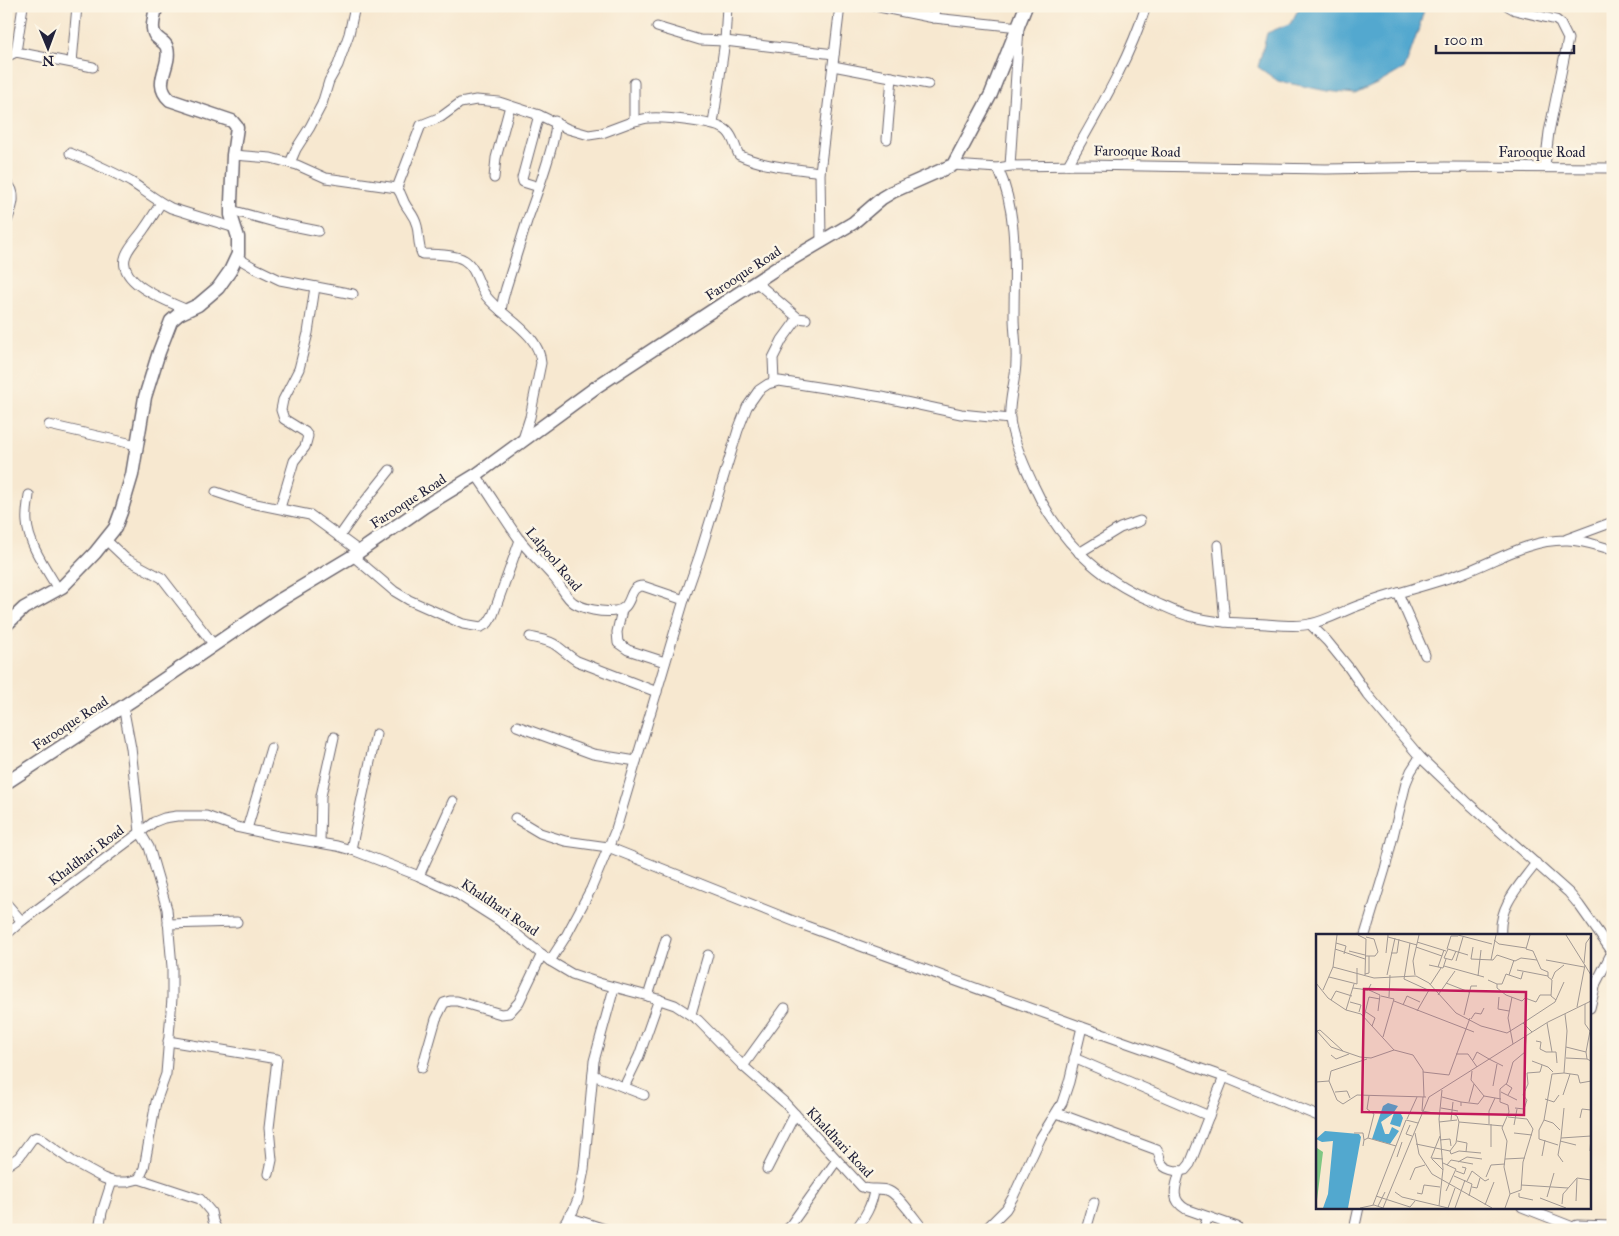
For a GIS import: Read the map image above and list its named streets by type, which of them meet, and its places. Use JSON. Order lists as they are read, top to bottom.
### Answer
{
  "streets": {
    "main road": ["Farooque Road"],
    "street": ["Lalpool Road", "Khaldhari Road"]
  },
  "crossings": [
    ["Farooque Road", "Lalpool Road"]
  ],
  "scale_bar": "100 m",
  "north": "bottom"
}
